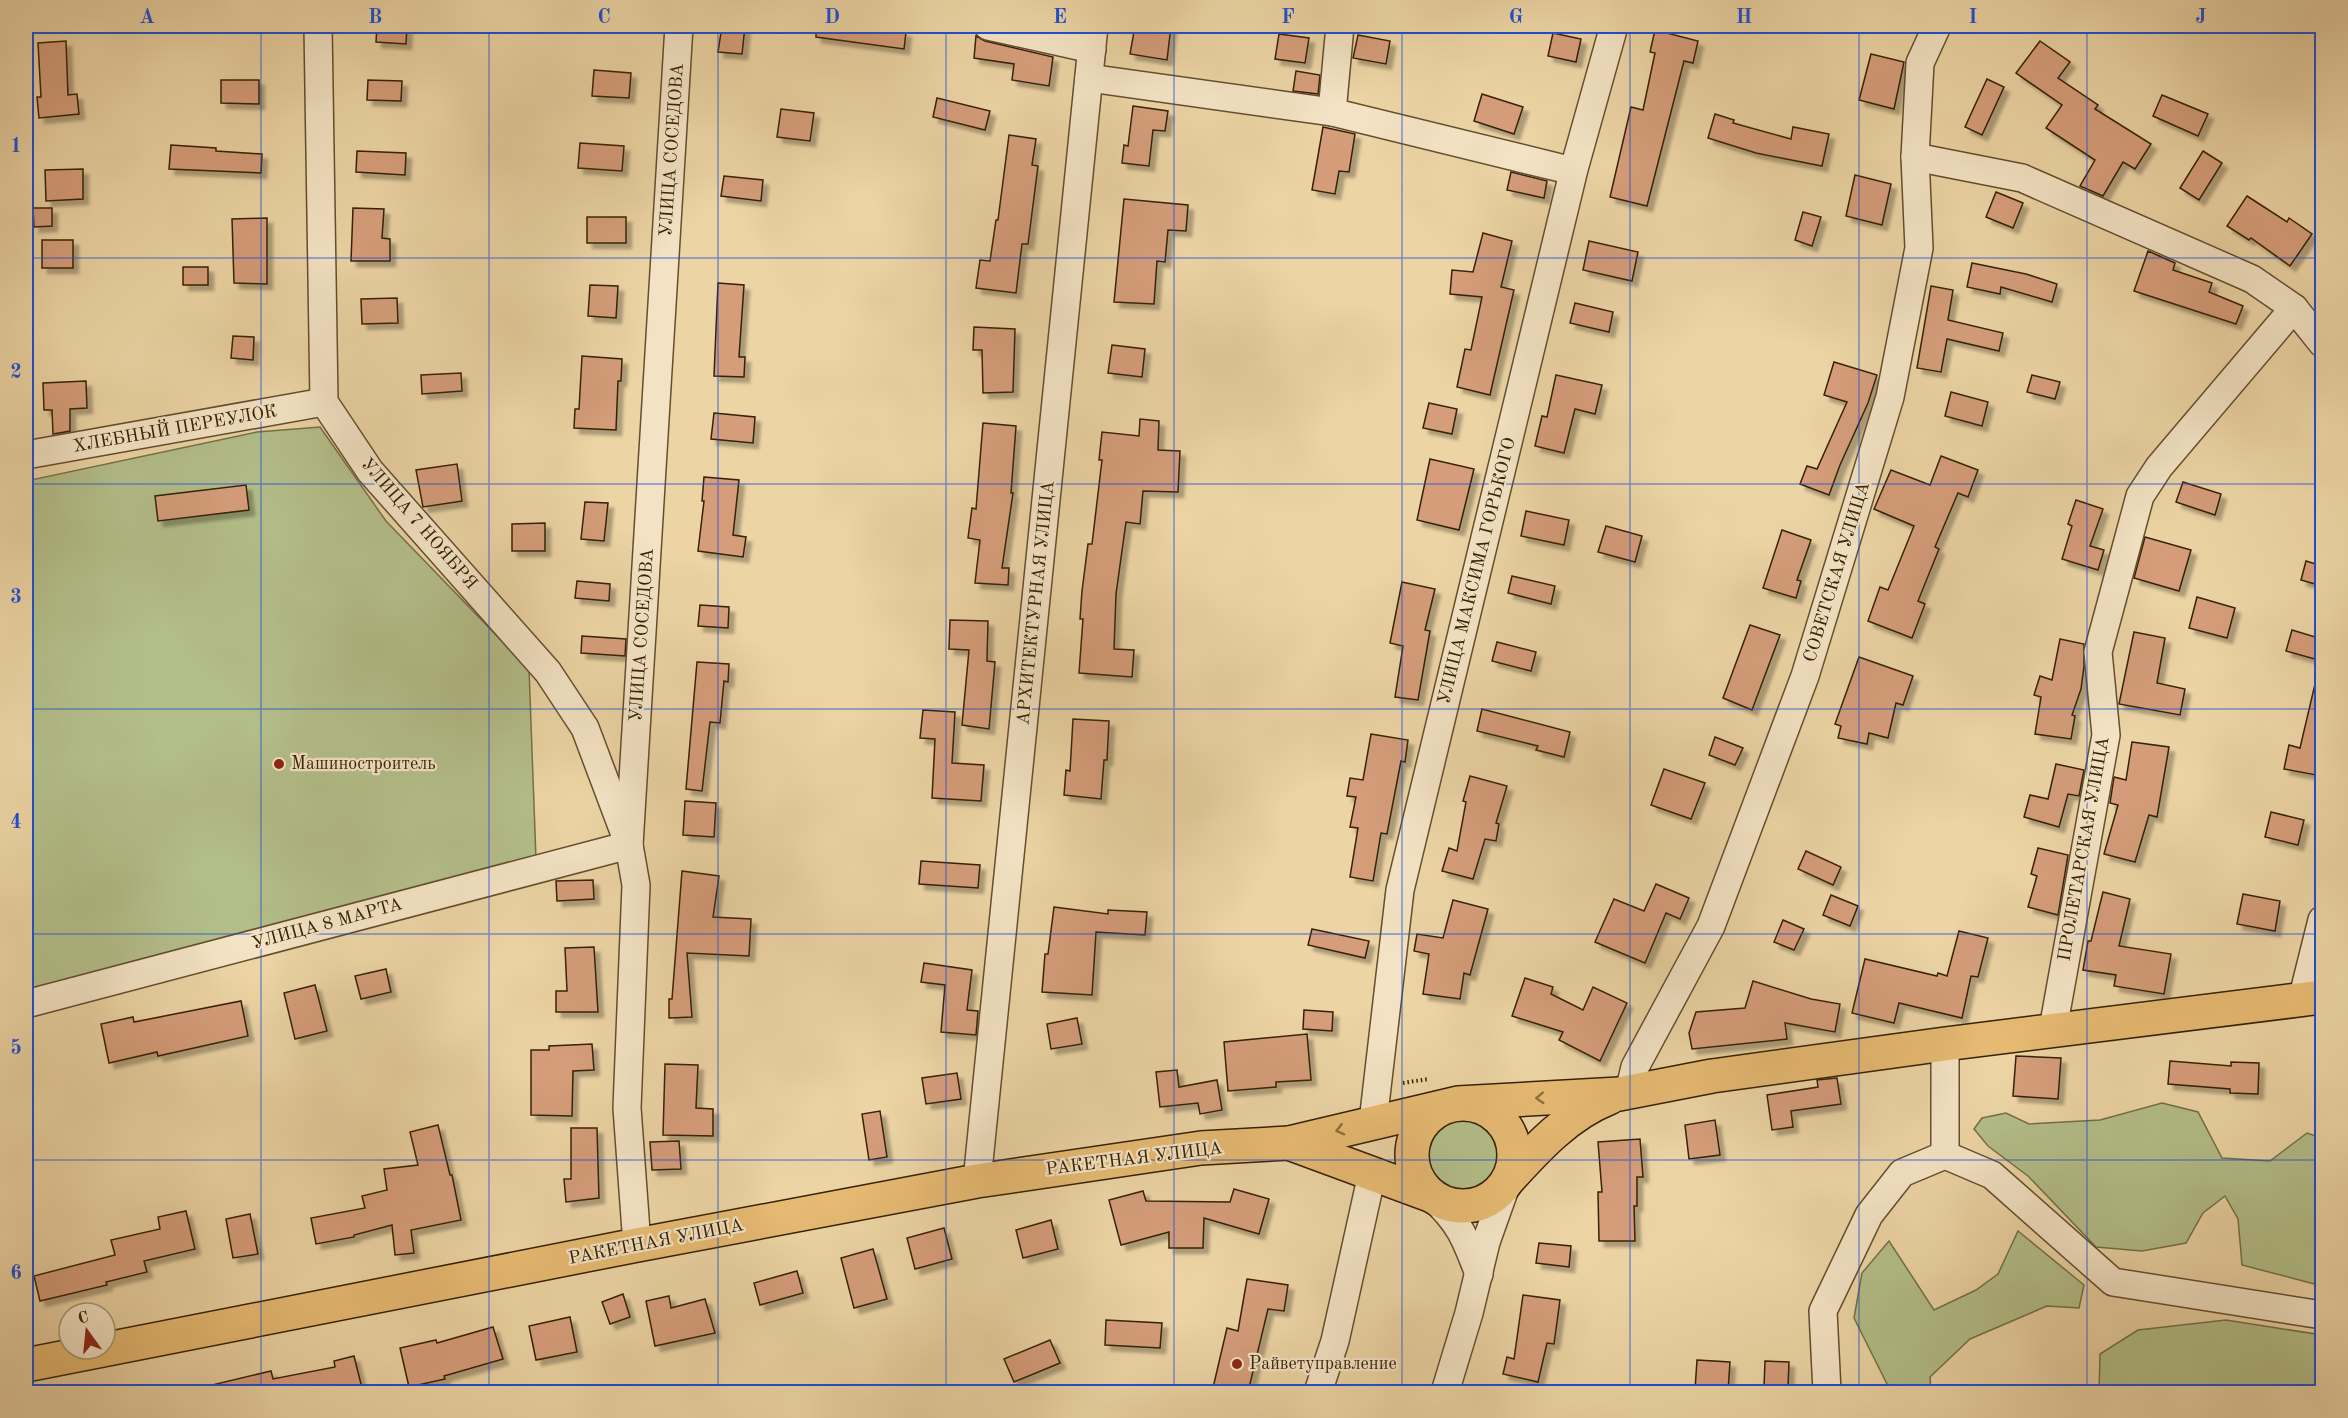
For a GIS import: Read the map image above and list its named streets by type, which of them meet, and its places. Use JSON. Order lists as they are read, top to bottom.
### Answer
{
  "streets": {
    "main road": ["РАКЕТНАЯ УЛИЦА"],
    "street": [
      "УЛИЦА СОСЕДОВА",
      "ХЛЕБНЫЙ ПЕРЕУЛОК",
      "УЛИЦА 7 НОЯБРЯ",
      "УЛИЦА МАКСИМА ГОРЬКОГО",
      "СОВЕТСКАЯ УЛИЦА",
      "АРХИТЕКТУРНАЯ УЛИЦА",
      "ПРОЛЕТАРСКАЯ УЛИЦА",
      "УЛИЦА 8 МАРТА"
    ]
  },
  "crossings": [
    ["УЛИЦА СОСЕДОВА", "УЛИЦА 7 НОЯБРЯ"],
    ["УЛИЦА СОСЕДОВА", "УЛИЦА 8 МАРТА"],
    ["УЛИЦА СОСЕДОВА", "РАКЕТНАЯ УЛИЦА"],
    ["ХЛЕБНЫЙ ПЕРЕУЛОК", "УЛИЦА 7 НОЯБРЯ"],
    ["УЛИЦА 7 НОЯБРЯ", "УЛИЦА 8 МАРТА"],
    ["УЛИЦА МАКСИМА ГОРЬКОГО", "РАКЕТНАЯ УЛИЦА"],
    ["АРХИТЕКТУРНАЯ УЛИЦА", "РАКЕТНАЯ УЛИЦА"]
  ],
  "places": ["Машиностроитель", "Райветуправление"],
  "north": "top",
  "grid": {
    "columns": [
      "A",
      "B",
      "C",
      "D",
      "E",
      "F",
      "G",
      "H",
      "I",
      "J"
    ],
    "rows": [
      "1",
      "2",
      "3",
      "4",
      "5",
      "6"
    ]
  }
}
